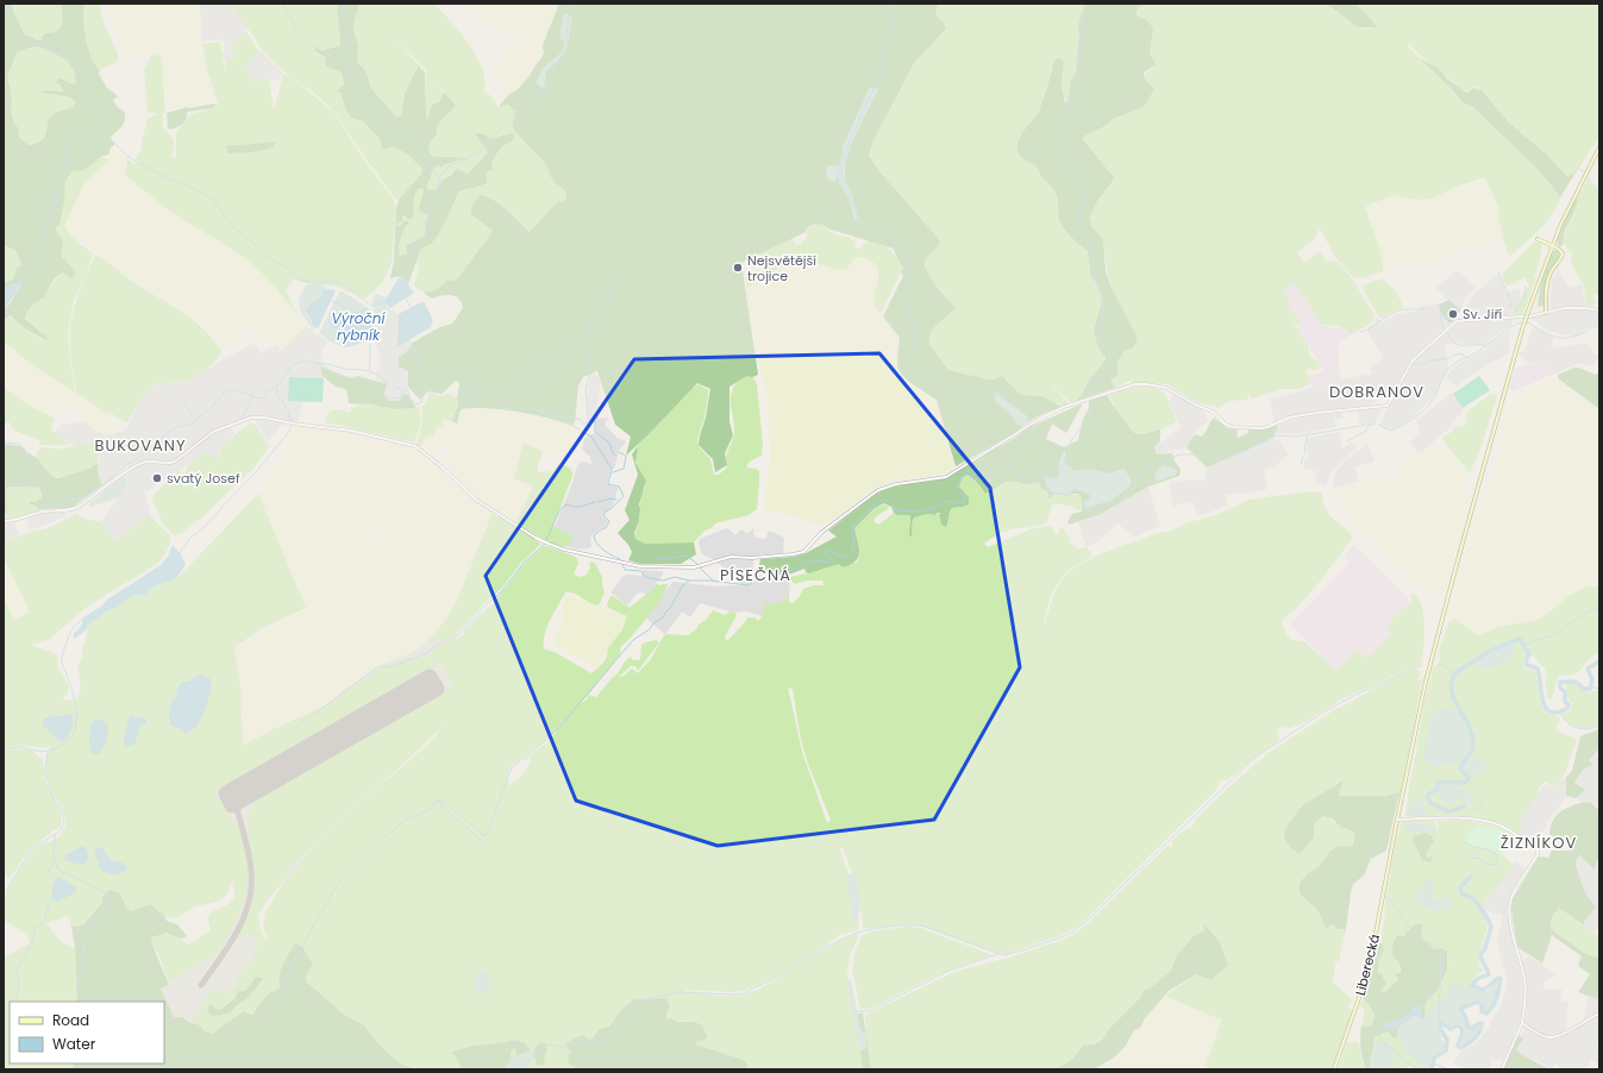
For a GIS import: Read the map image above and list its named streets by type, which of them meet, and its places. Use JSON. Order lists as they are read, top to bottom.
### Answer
{
  "streets": {
    "main road": ["Liberecká"]
  },
  "districts": [
    "DOBRANOV",
    "BUKOVANY",
    "PÍSEČNÁ",
    "ŽIZNÍKOV"
  ],
  "water": ["Výroční rybník"],
  "places": ["Nejsvětější trojice", "Sv. Jiří", "svatý Josef"],
  "legend": ["Road", "Water"]
}
